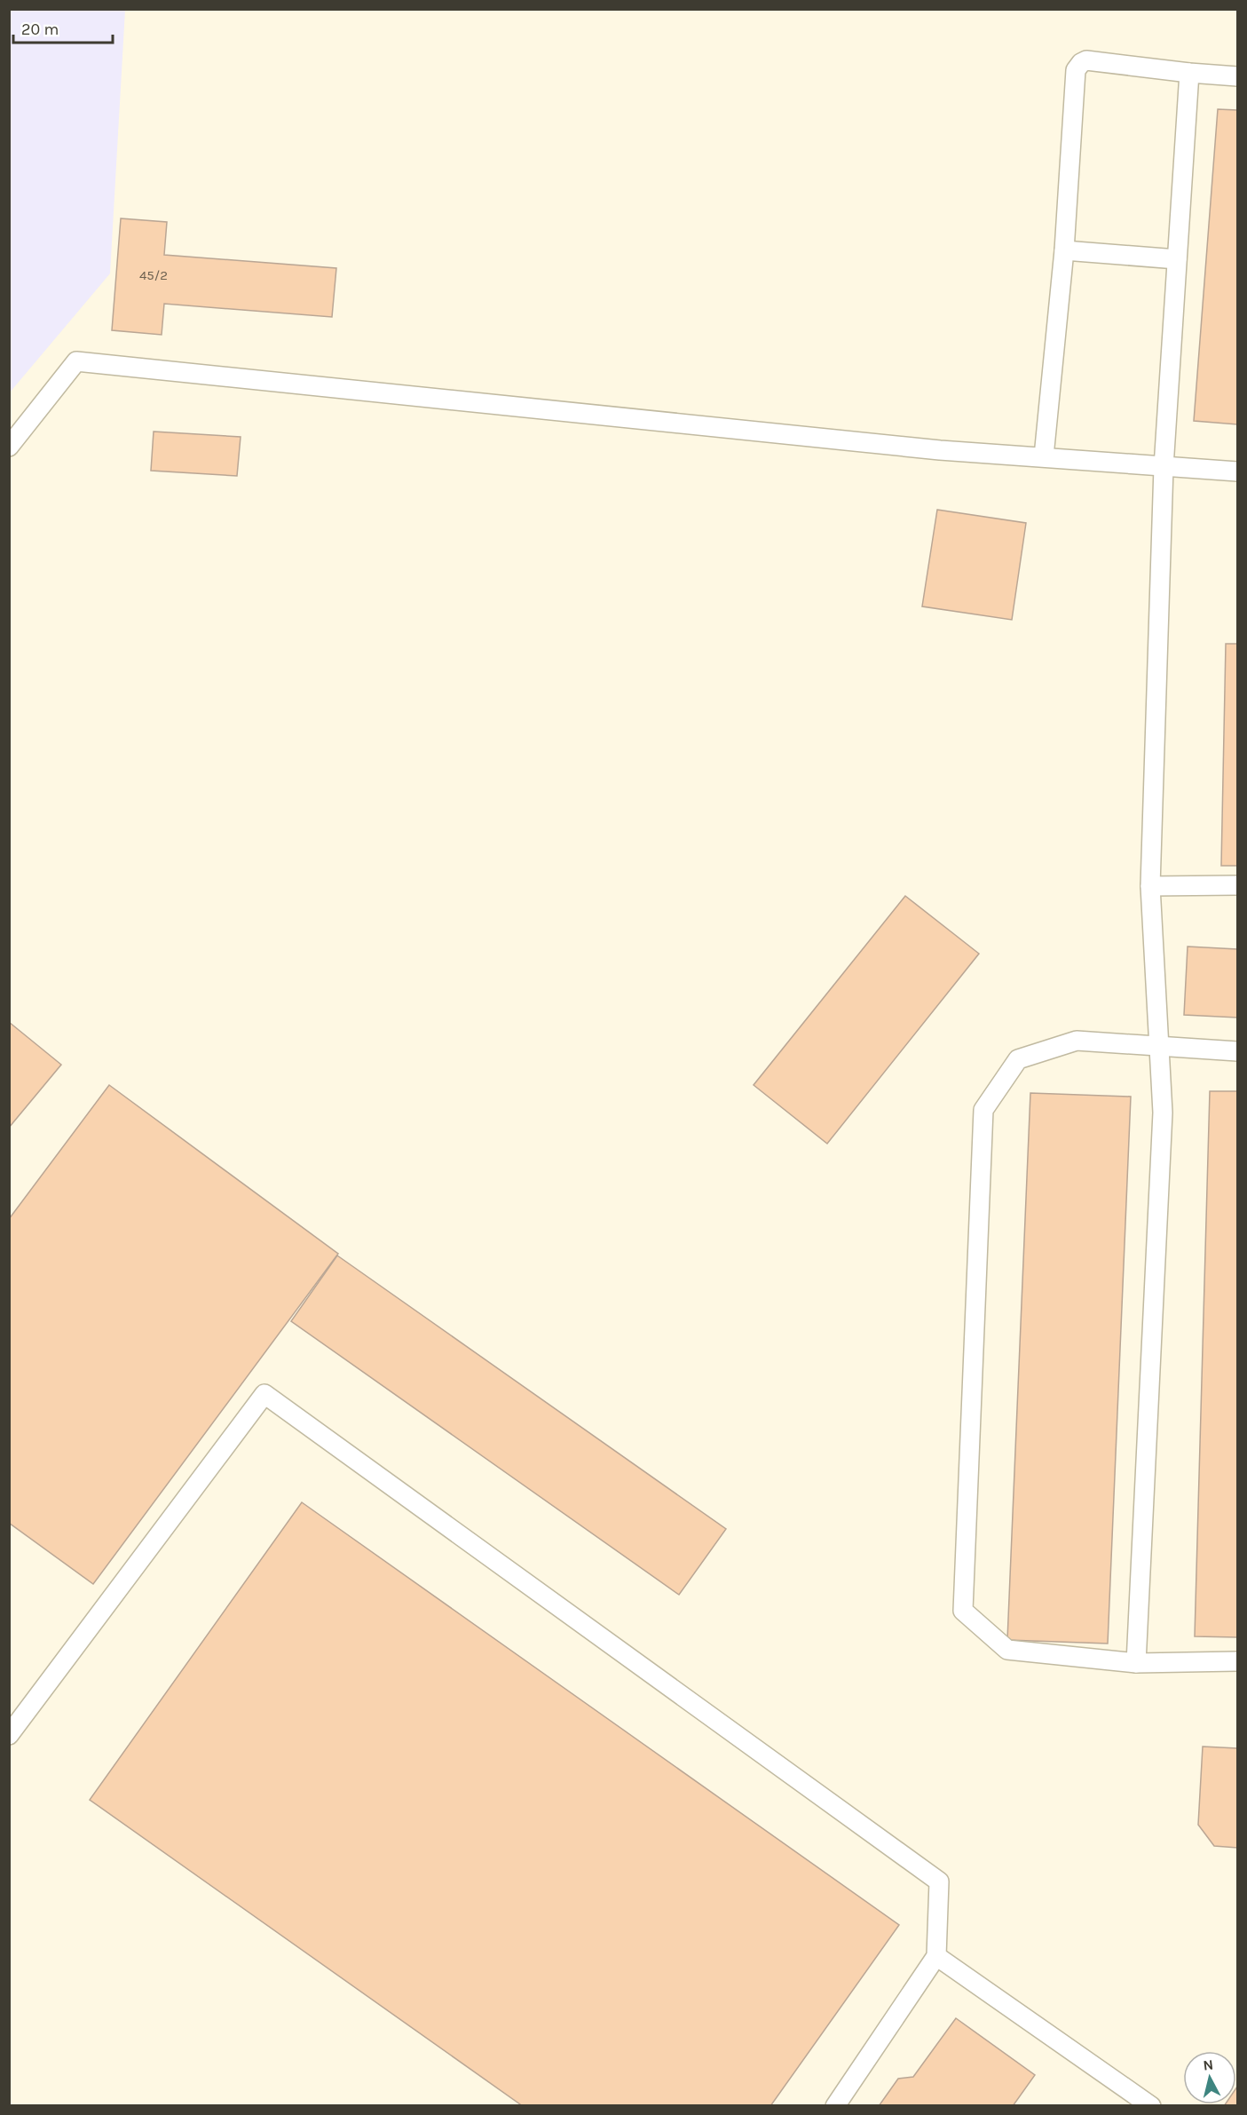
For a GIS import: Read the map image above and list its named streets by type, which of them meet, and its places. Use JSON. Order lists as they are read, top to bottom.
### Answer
{
  "house_numbers": ["45/2"],
  "scale_bar": "20 m",
  "north": "top"
}
